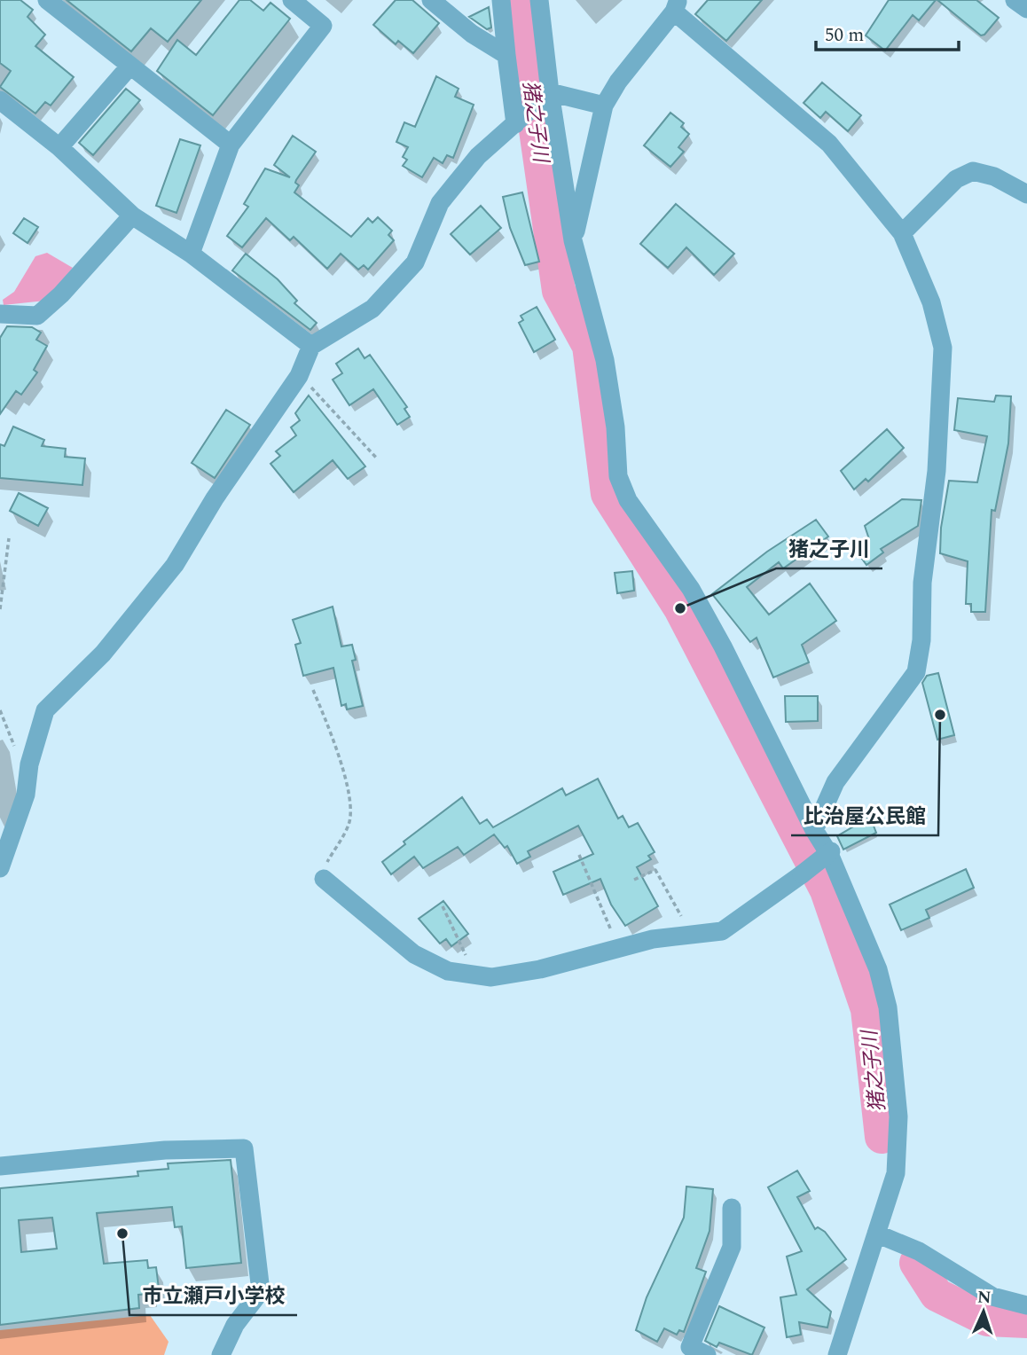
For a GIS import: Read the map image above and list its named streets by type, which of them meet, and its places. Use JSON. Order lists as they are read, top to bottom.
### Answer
{
  "water": ["猪之子川"],
  "places": ["猪之子川", "比治屋公民館", "市立瀬戸小学校"],
  "scale_bar": "50 m",
  "north": "top"
}
